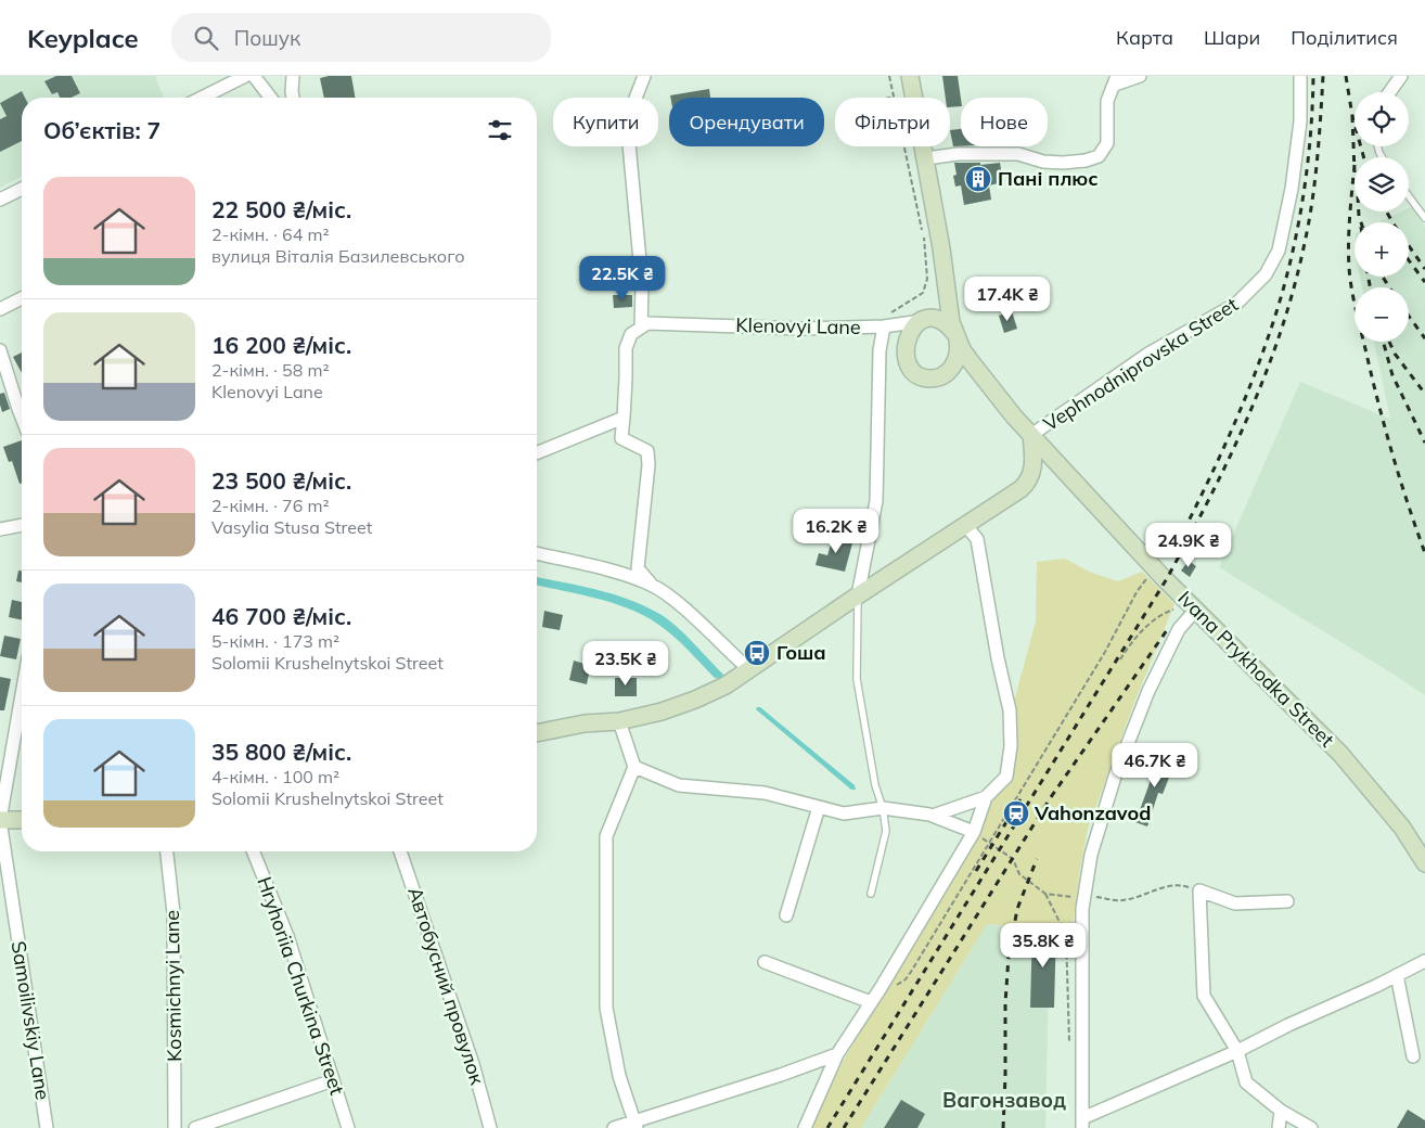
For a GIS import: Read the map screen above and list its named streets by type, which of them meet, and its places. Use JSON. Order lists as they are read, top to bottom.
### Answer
{
  "streets": {
    "main road": ["Ivana Prykhodka Street"],
    "street": [
      "Klenovyi Lane",
      "Vephnodniprovska Street",
      "Kosmichnyi Lane",
      "Hryhoriia Churkina Street",
      "Автобусний провулок",
      "Samoilivskiy Lane"
    ]
  },
  "crossings": [
    ["Vephnodniprovska Street", "Ivana Prykhodka Street"]
  ],
  "districts": ["Вагонзавод"],
  "places": {
    "building": ["Пані плюс"],
    "bus stop": ["Гоша"],
    "station": ["Vahonzavod"]
  },
  "page": {
    "header": "Keyplace",
    "search": "Пошук",
    "nav": ["Карта", "Шари", "Поділитися"],
    "map_buttons": ["+", "−"],
    "chip": [
      "Купити",
      "Орендувати",
      "Фільтри",
      "Нове"
    ],
    "heading": "Об’єктів: 7",
    "list": [
      {
        "name": "22 500 ₴/міс.",
        "note": "2-кімн. · 64 m² · вулиця Віталія Базилевського"
      },
      {
        "name": "16 200 ₴/міс.",
        "note": "2-кімн. · 58 m² · Klenovyi Lane"
      },
      {
        "name": "23 500 ₴/міс.",
        "note": "2-кімн. · 76 m² · Vasylia Stusa Street"
      },
      {
        "name": "46 700 ₴/міс.",
        "note": "5-кімн. · 173 m² · Solomii Krushelnytskoi Street"
      },
      {
        "name": "35 800 ₴/міс.",
        "note": "4-кімн. · 100 m² · Solomii Krushelnytskoi Street"
      }
    ],
    "price": [
      "22.5K ₴",
      "17.4K ₴",
      "16.2K ₴",
      "24.9K ₴",
      "23.5K ₴",
      "46.7K ₴",
      "35.8K ₴"
    ]
  }
}
